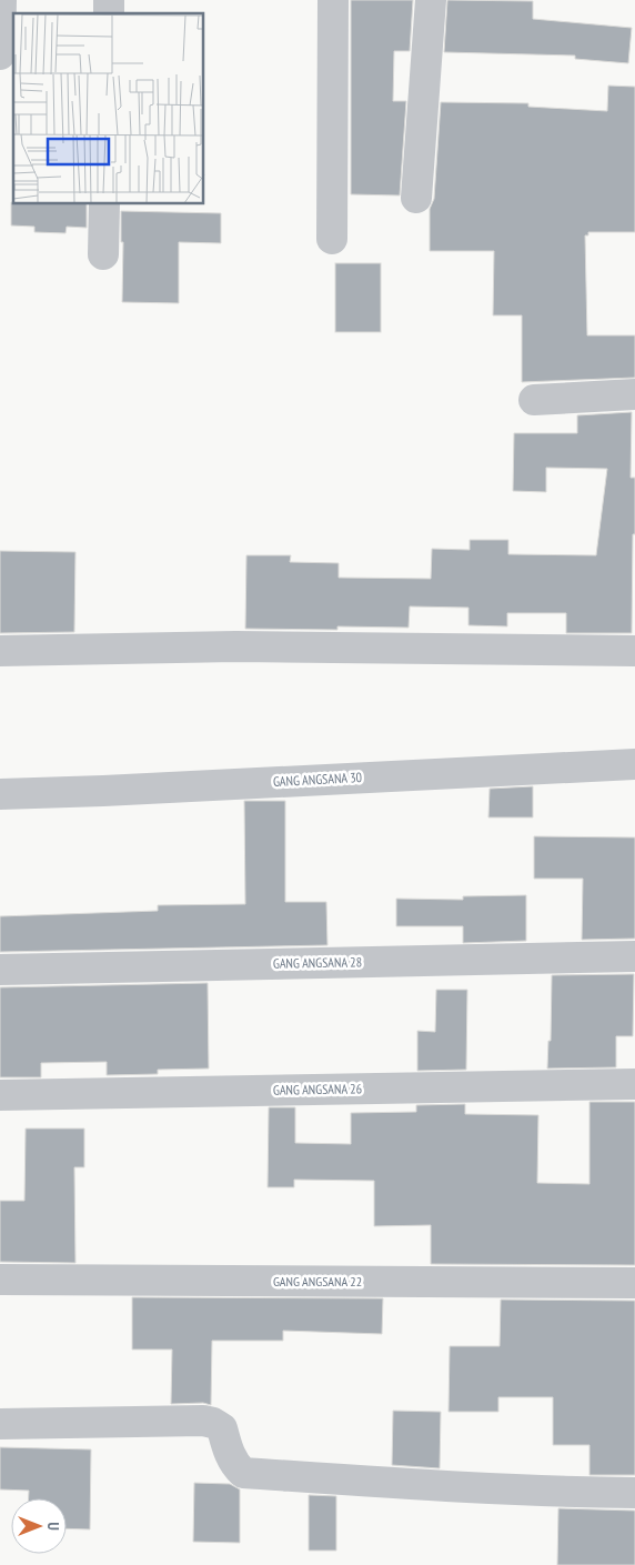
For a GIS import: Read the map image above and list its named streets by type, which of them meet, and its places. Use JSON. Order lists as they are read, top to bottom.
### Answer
{
  "streets": {
    "street": [
      "GANG ANGSANA 30",
      "GANG ANGSANA 28",
      "GANG ANGSANA 26",
      "GANG ANGSANA 22"
    ]
  },
  "north": "right"
}
